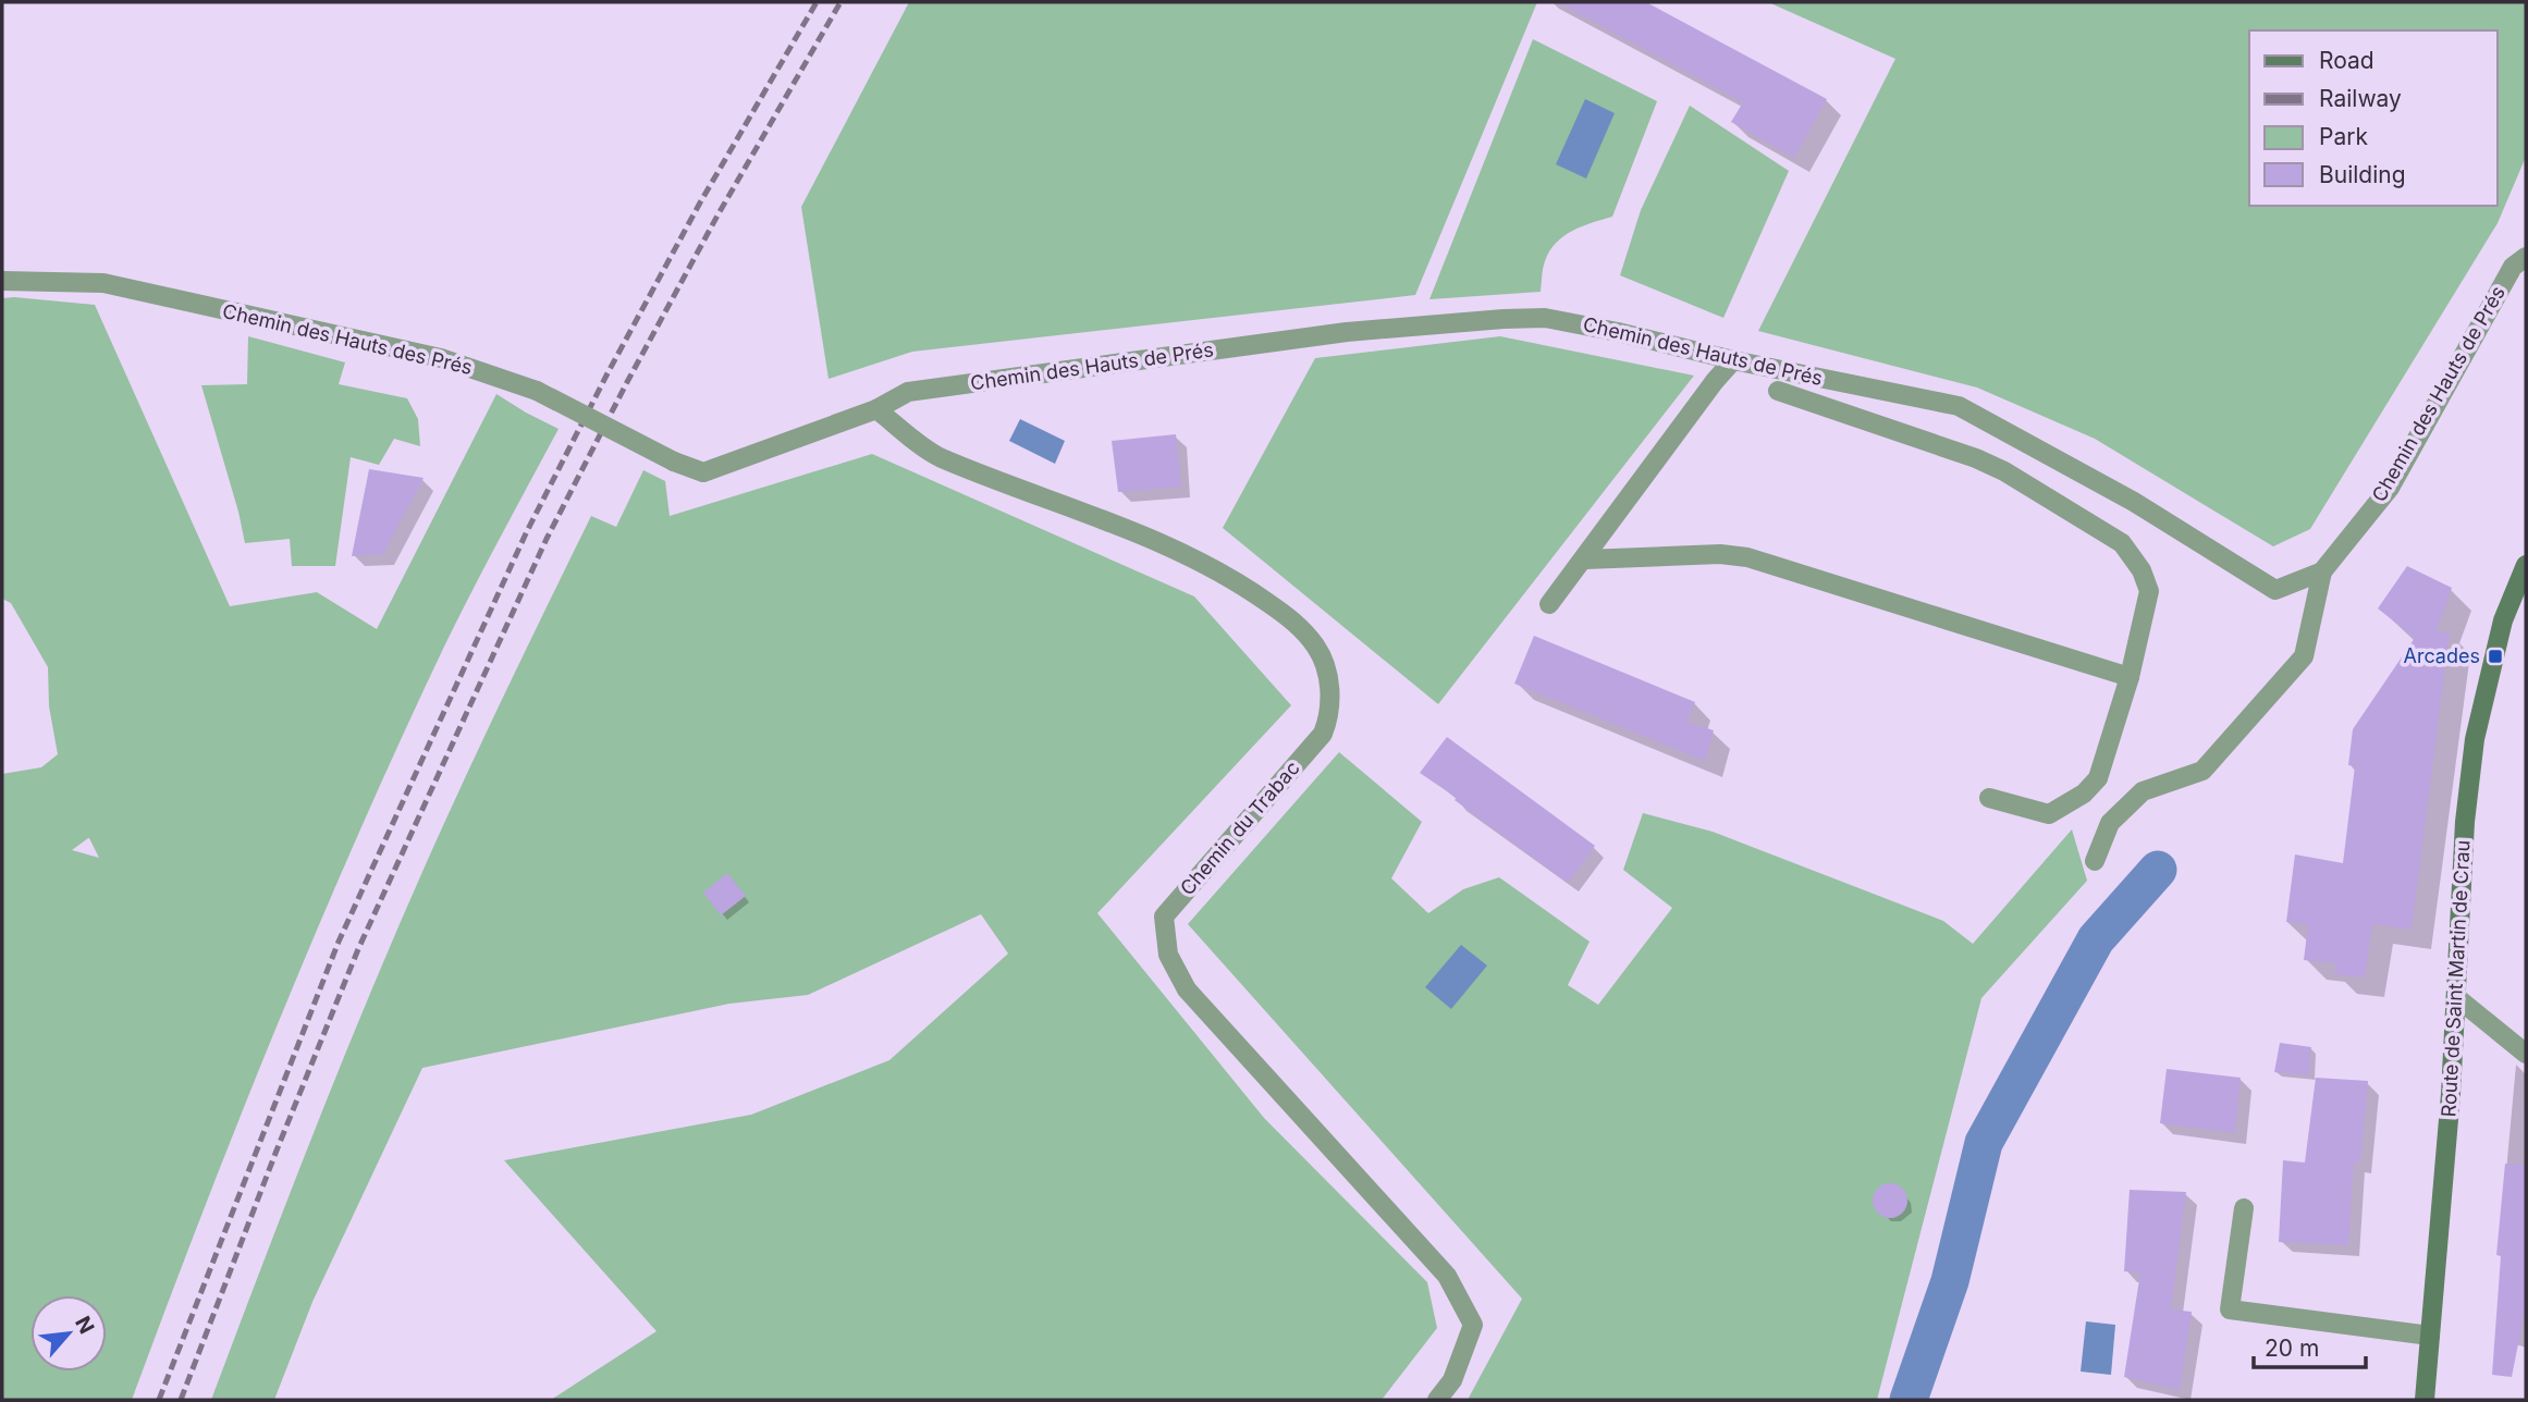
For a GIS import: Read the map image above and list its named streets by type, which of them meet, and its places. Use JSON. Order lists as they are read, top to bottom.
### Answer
{
  "streets": {
    "main road": ["Route de Saint Martin de Crau"],
    "street": ["Chemin des Hauts des Prés", "Chemin des Hauts de Prés", "Chemin du Trabac"]
  },
  "crossings": [
    ["Chemin des Hauts des Prés", "Chemin des Hauts de Prés"],
    ["Chemin des Hauts de Prés", "Chemin du Trabac"]
  ],
  "places": {
    "transit": ["Arcades"]
  },
  "legend": [
    "Road",
    "Railway",
    "Park",
    "Building"
  ],
  "scale_bar": "20 m",
  "north": "top right"
}
